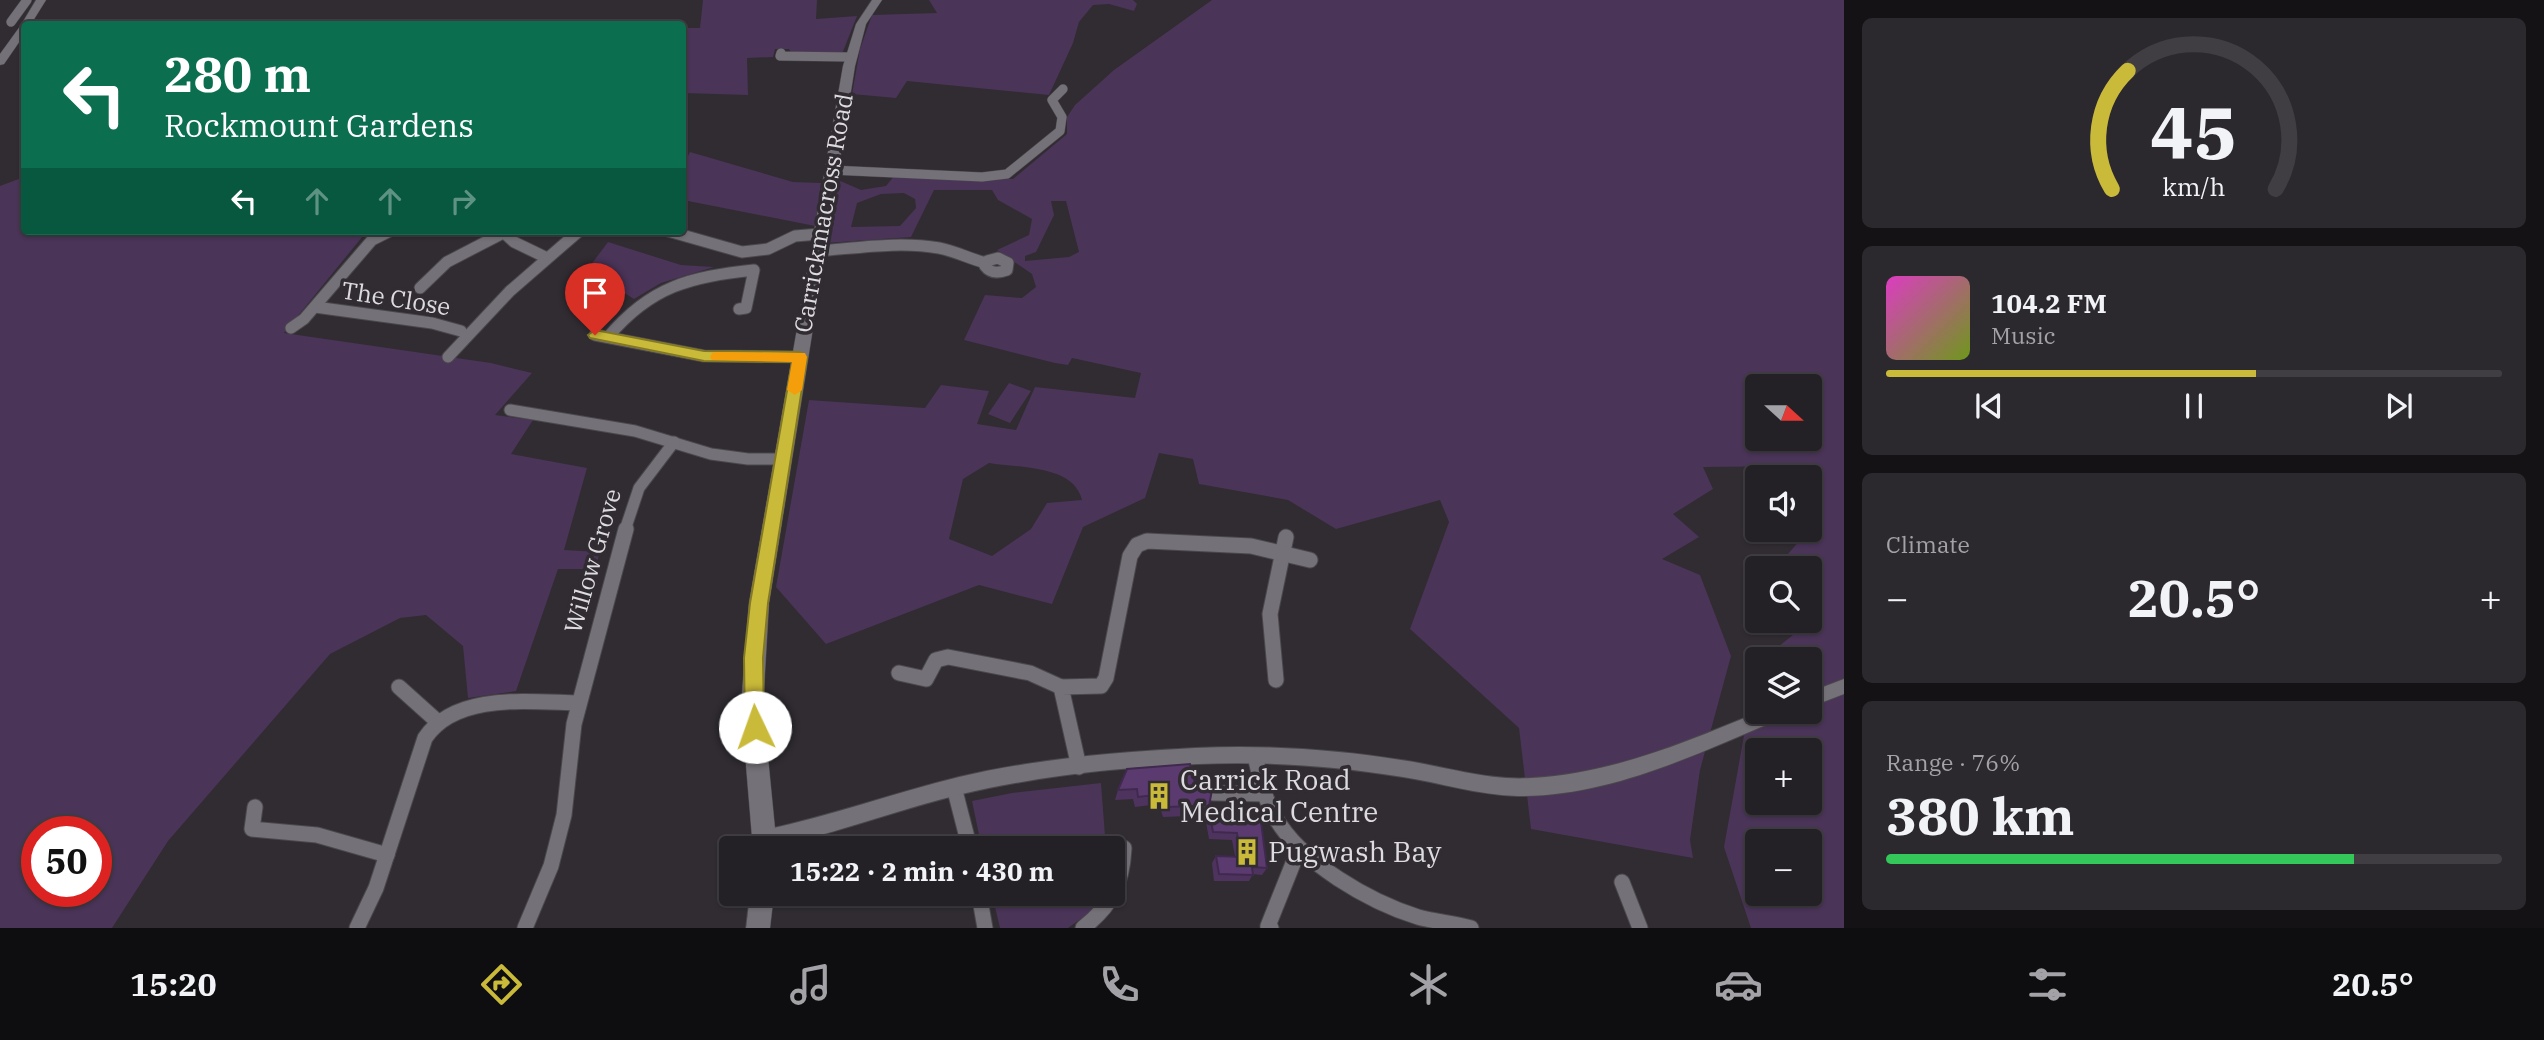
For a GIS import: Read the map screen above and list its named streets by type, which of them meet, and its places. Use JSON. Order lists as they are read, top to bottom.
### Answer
{
  "streets": {
    "main road": ["Carrickmacross Road"],
    "street": ["The Close", "Willow Grove"]
  },
  "places": {
    "building": ["Carrick Road Medical Centre", "Pugwash Bay"]
  },
  "north": "right",
  "page": {
    "turn": ["280 m", "Rockmount Gardens"],
    "song": ["104.2 FM", "Music"],
    "map_buttons": ["+", "−"],
    "tile": [
      "Climate",
      ["Range · 76%", "380 km"]
    ],
    "heat": ["−", "20.5°", "+"],
    "limit": "50",
    "trip": "15:22 · 2 min · 430 m",
    "tabs": ["15:20", "20.5°"],
    "gauge": ["45", "km/h"]
  }
}
